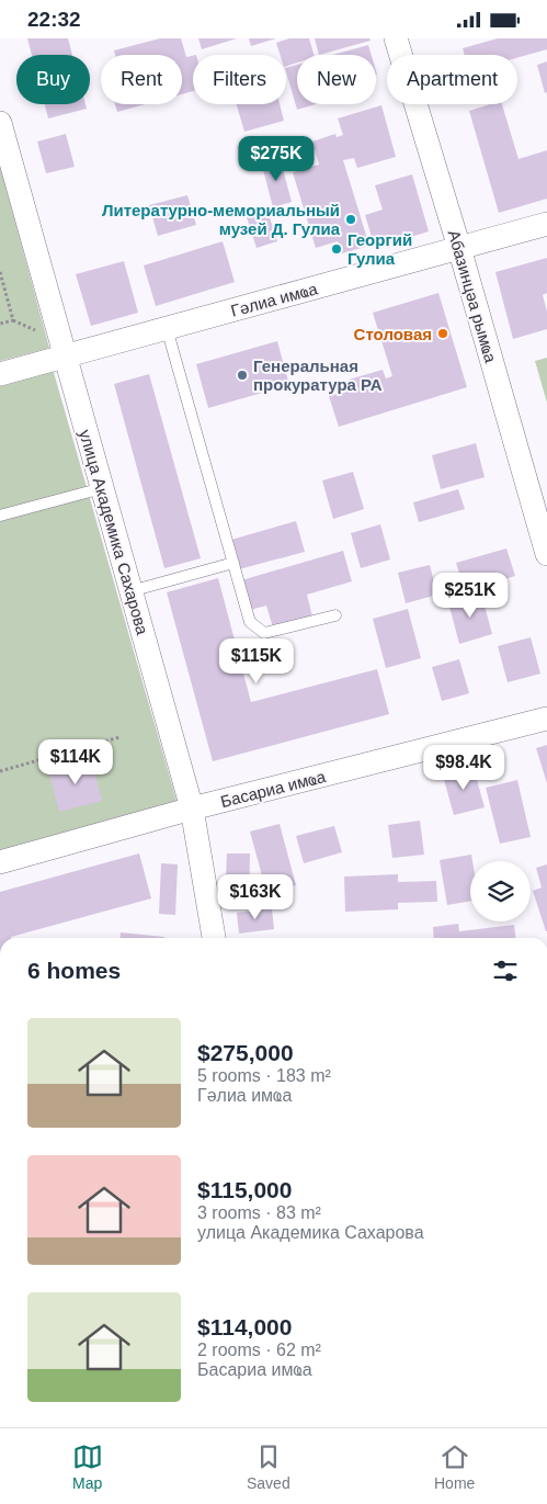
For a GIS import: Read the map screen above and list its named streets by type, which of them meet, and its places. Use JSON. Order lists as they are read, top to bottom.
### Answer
{
  "streets": {
    "street": [
      "Абазинцәа рымҩа",
      "Гәлиа имҩа",
      "улица Академика Сахарова",
      "Басариа имҩа"
    ]
  },
  "crossings": [
    ["Абазинцәа рымҩа", "Гәлиа имҩа"],
    ["Гәлиа имҩа", "улица Академика Сахарова"],
    ["улица Академика Сахарова", "Басариа имҩа"]
  ],
  "places": [
    "Литературно-мемориальный музей Д. Гулиа",
    "Георгий Гулиа",
    "Столовая",
    "Генеральная прокуратура РА"
  ],
  "page": {
    "status": "22:32",
    "chip": [
      "Buy",
      "Rent",
      "Filters",
      "New",
      "Apartment"
    ],
    "price": [
      "$275K",
      "$251K",
      "$115K",
      "$114K",
      "$98.4K",
      "$163K"
    ],
    "heading": "6 homes",
    "list": [
      {
        "name": "$275,000",
        "note": "5 rooms · 183 m² · Гәлиа имҩа"
      },
      {
        "name": "$115,000",
        "note": "3 rooms · 83 m² · улица Академика Сахарова"
      },
      {
        "name": "$114,000",
        "note": "2 rooms · 62 m² · Басариа имҩа"
      }
    ],
    "tabs": ["Map", "Saved", "Home"]
  }
}
